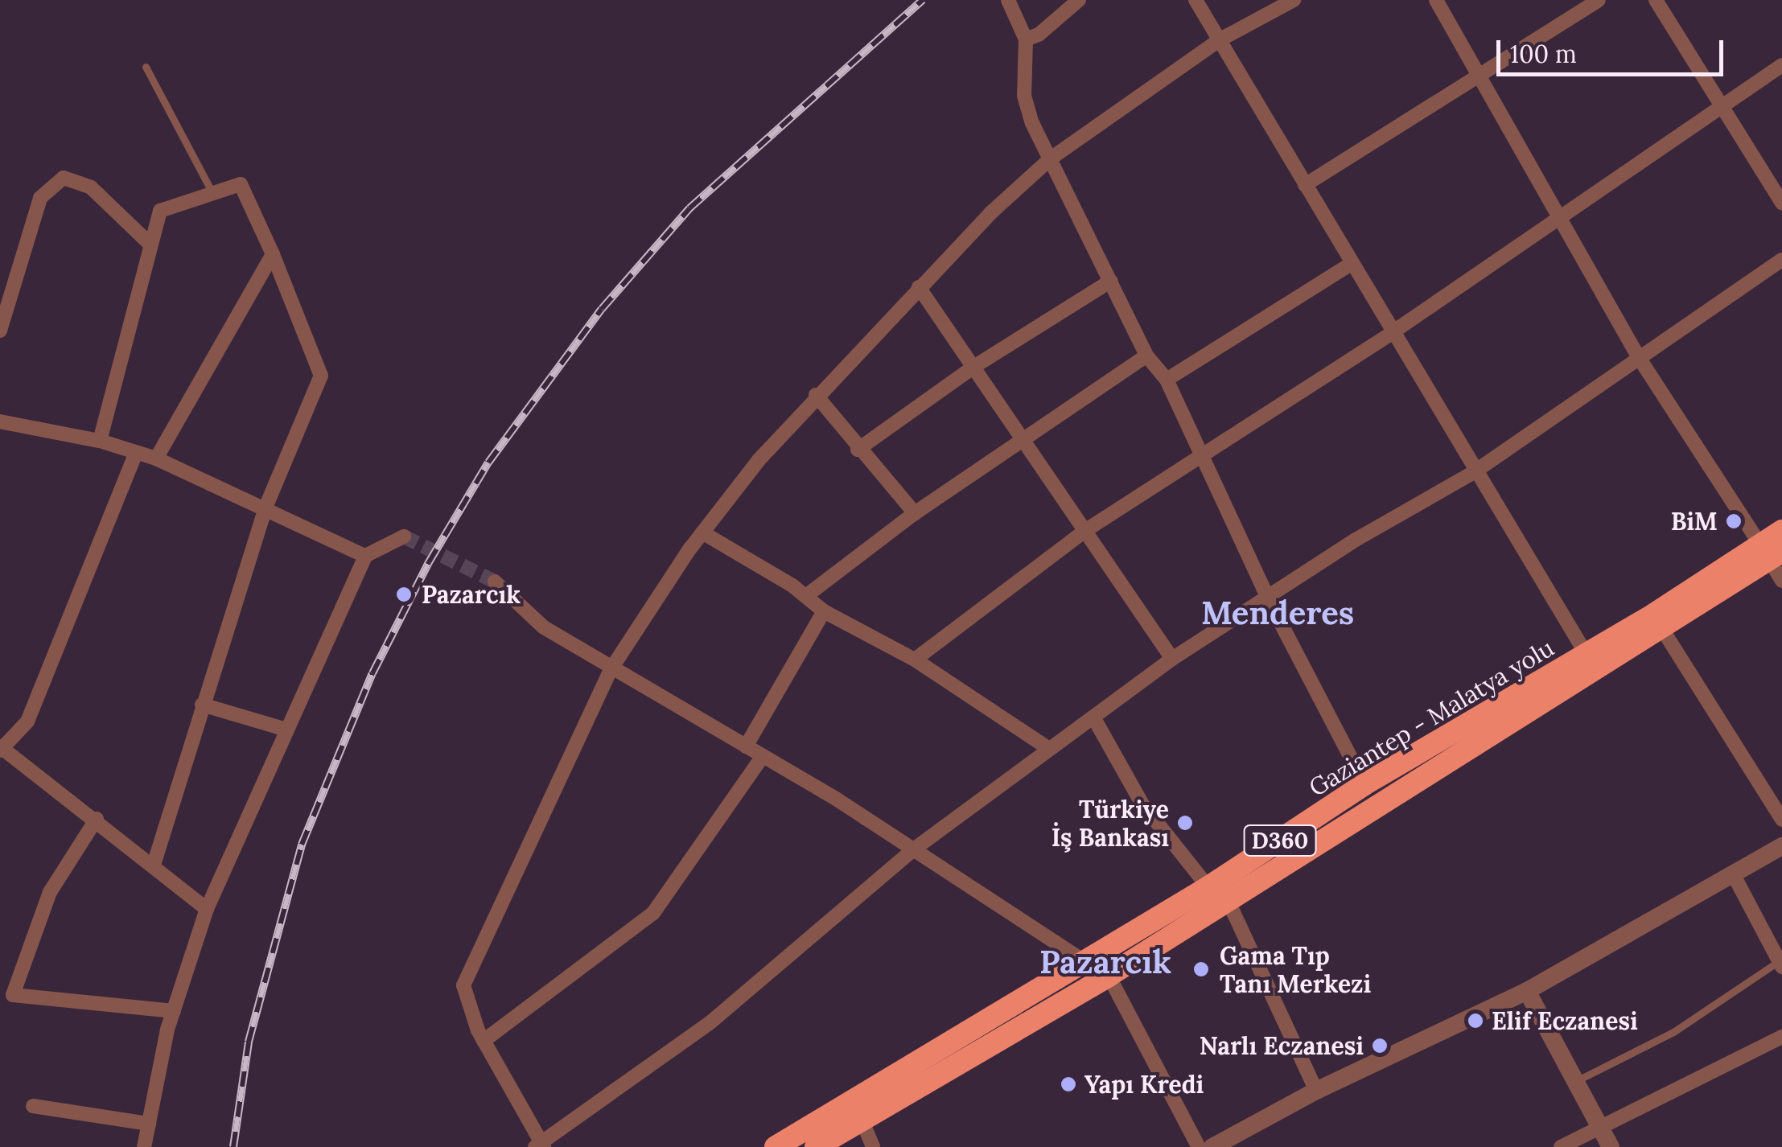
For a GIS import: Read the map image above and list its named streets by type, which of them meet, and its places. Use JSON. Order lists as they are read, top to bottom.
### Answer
{
  "streets": {
    "highway": ["Gaziantep - Malatya yolu", "D360"]
  },
  "districts": ["Menderes", "Pazarcık"],
  "places": [
    "BiM",
    "Pazarcık",
    "Türkiye İş Bankası",
    "Gama Tıp Tanı Merkezi",
    "Elif Eczanesi",
    "Narlı Eczanesi",
    "Yapı Kredi"
  ],
  "scale_bar": "100 m"
}
